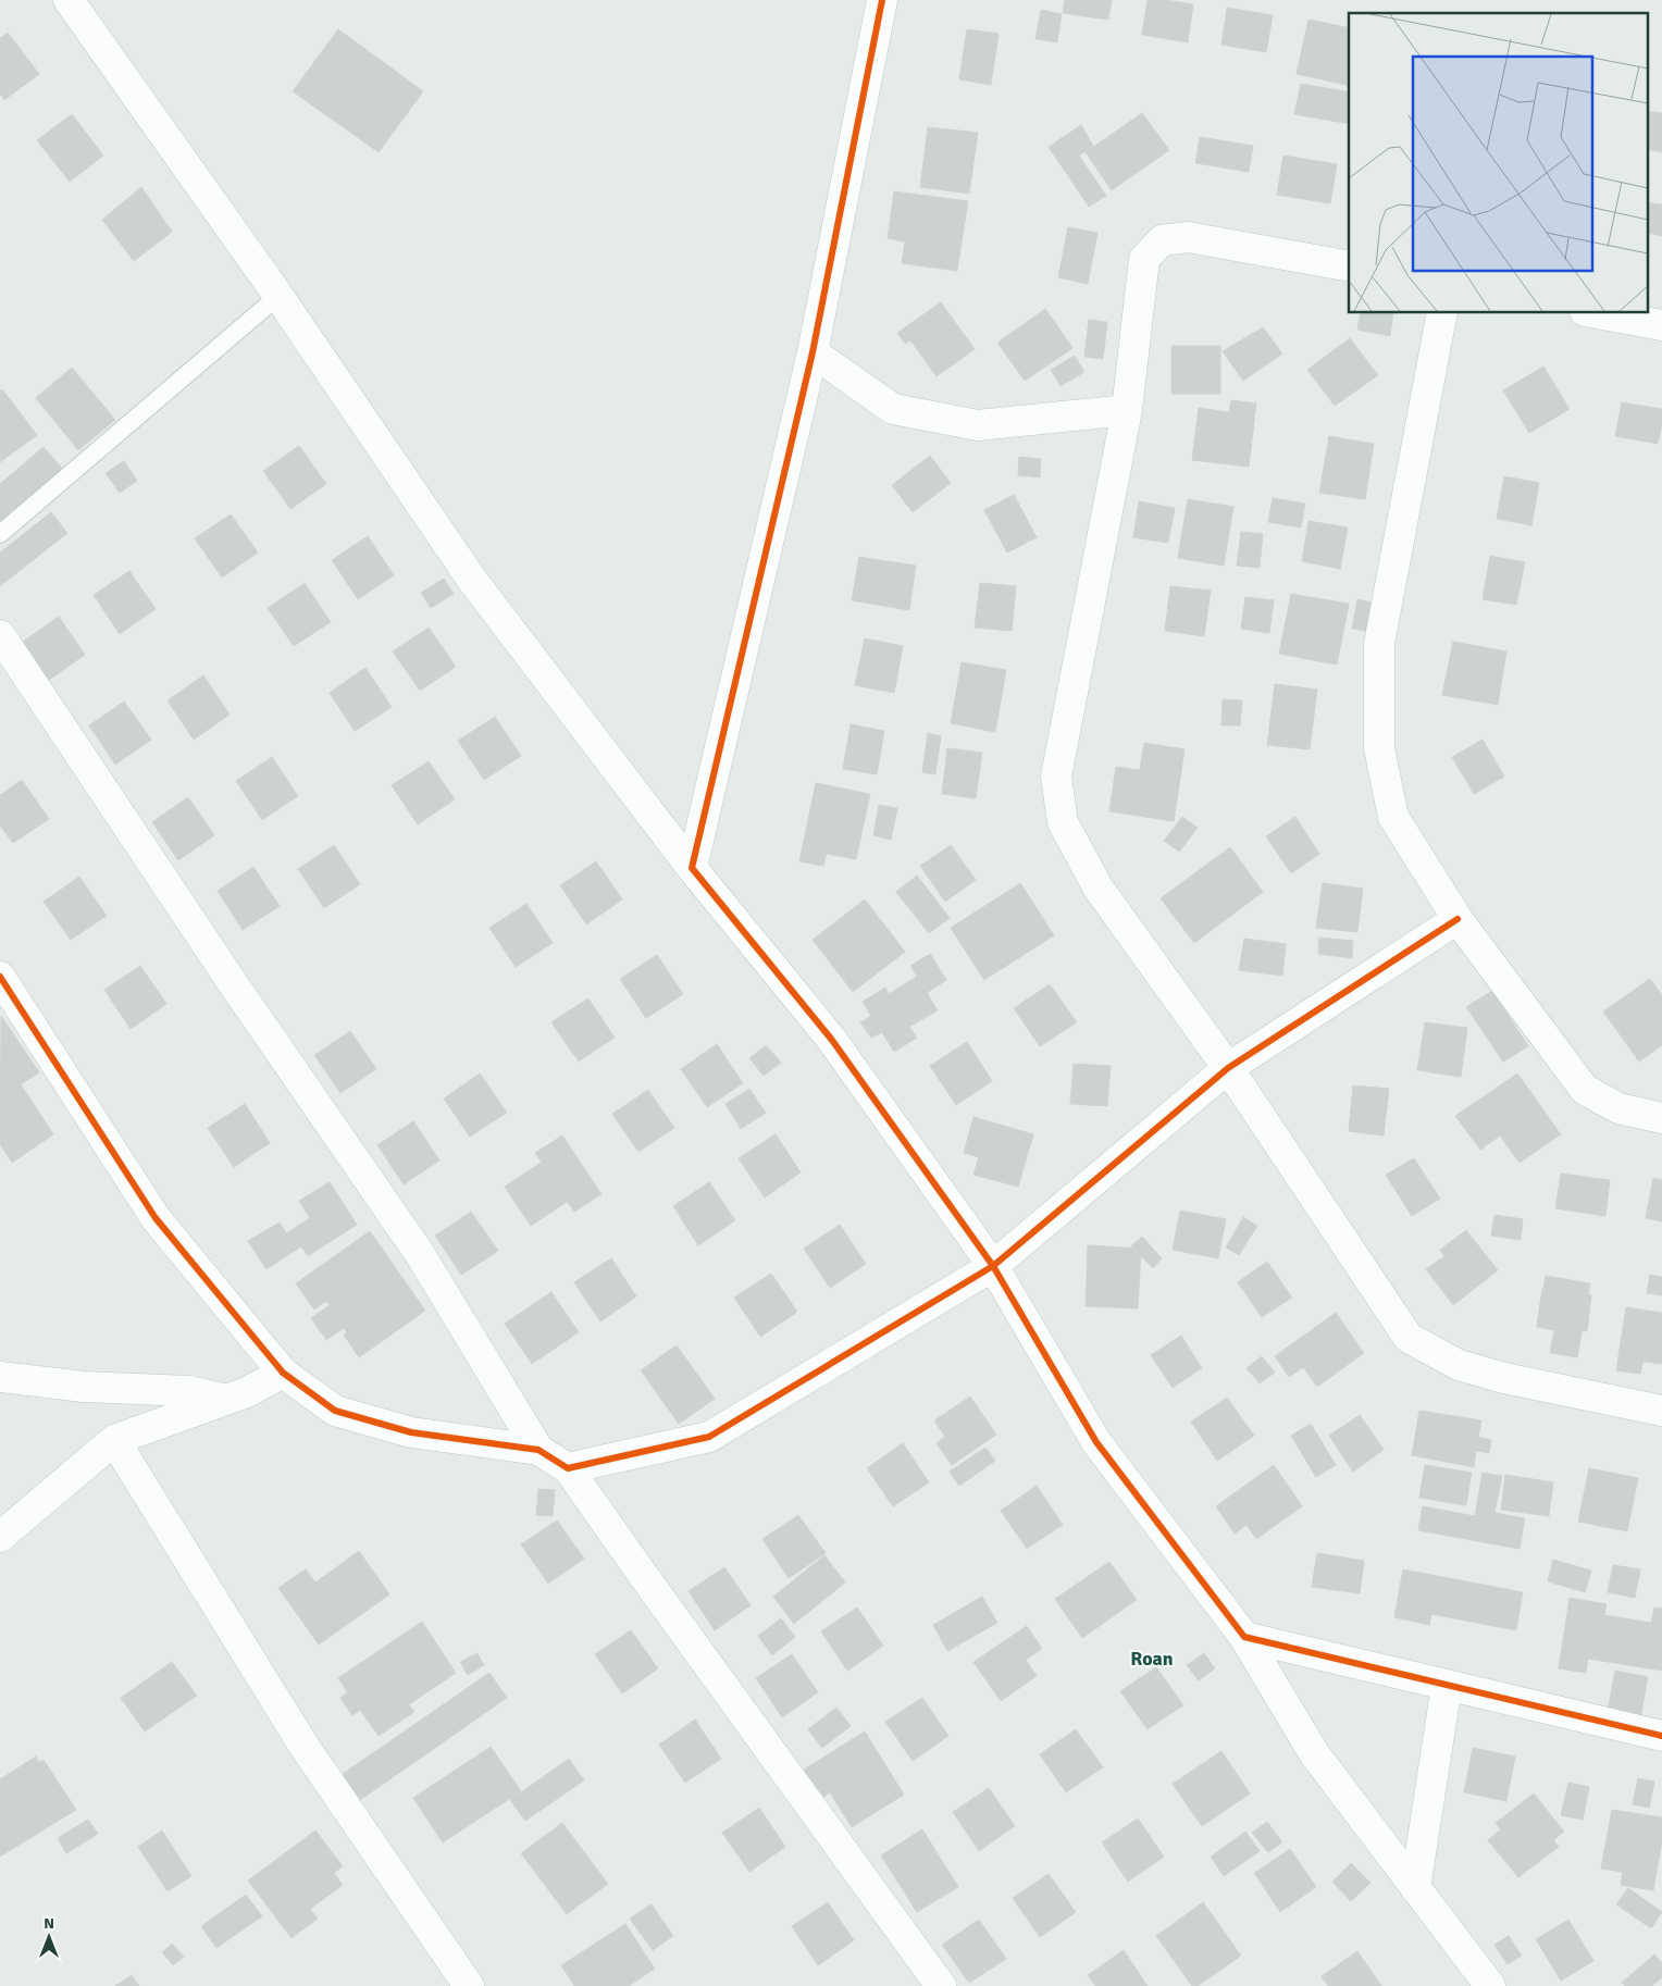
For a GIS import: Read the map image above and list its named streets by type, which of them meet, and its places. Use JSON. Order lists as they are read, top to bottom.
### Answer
{
  "districts": ["Roan"],
  "north": "top"
}
